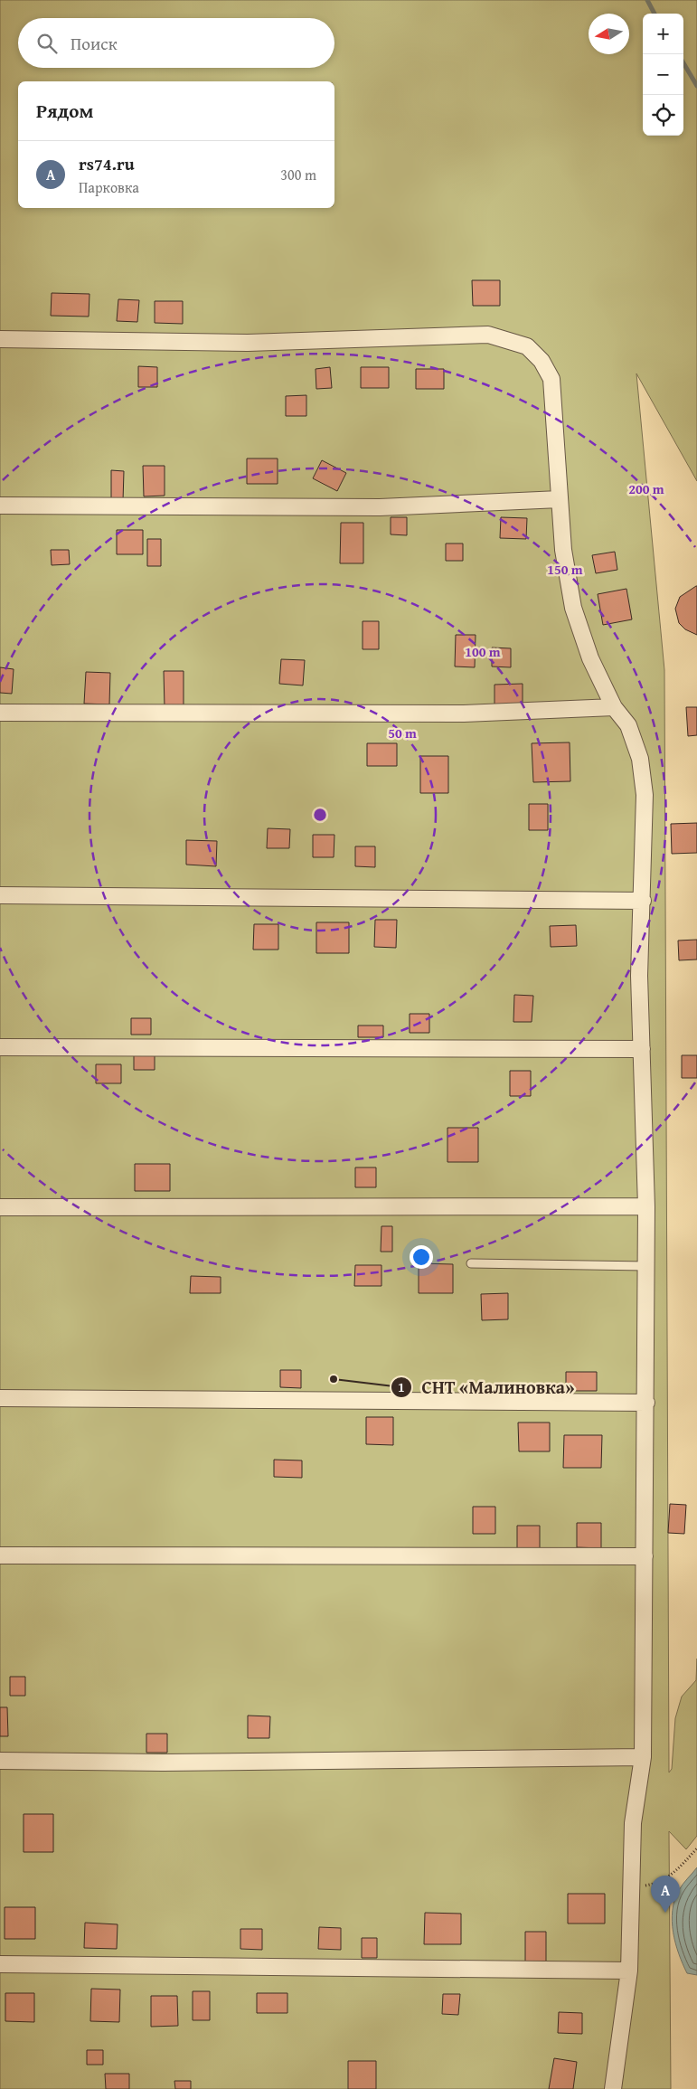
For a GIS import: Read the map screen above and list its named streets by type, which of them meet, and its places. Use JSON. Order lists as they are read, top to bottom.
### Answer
{
  "places": ["СНТ «Малиновка»"],
  "north": "left",
  "page": {
    "map_buttons": ["+", "−"],
    "search": "Поиск",
    "heading": "Рядом",
    "list": [
      {
        "mark": "A",
        "name": "rs74.ru",
        "note": "Парковка",
        "value": "300 m"
      }
    ],
    "pins": "A"
  },
  "rings": [
    "200 m",
    "150 m",
    "100 m",
    "50 m"
  ]
}
